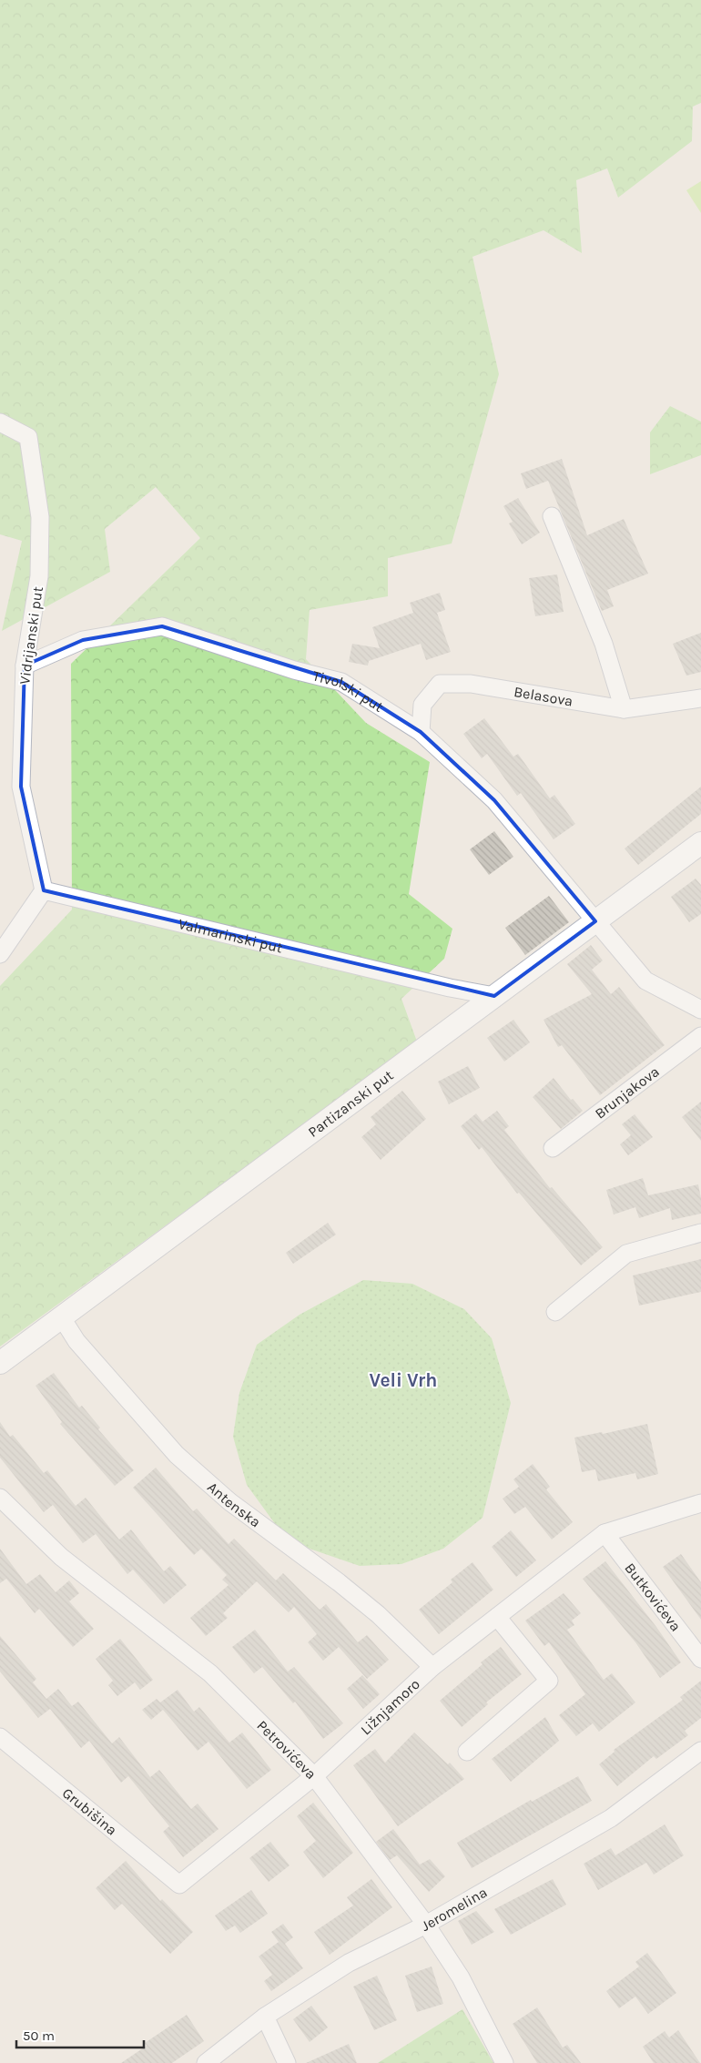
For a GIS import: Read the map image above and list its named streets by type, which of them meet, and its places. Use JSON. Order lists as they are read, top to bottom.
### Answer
{
  "streets": {
    "street": [
      "Vidrijanski put",
      "Tivolski put",
      "Belasova",
      "Valmarinski put",
      "Brunjakova",
      "Partizanski put",
      "Antenska",
      "Butkovićeva",
      "Ližnjamoro",
      "Petrovićeva",
      "Grubišina",
      "Jeromelina"
    ]
  },
  "crossings": [
    ["Vidrijanski put", "Tivolski put"],
    ["Vidrijanski put", "Valmarinski put"],
    ["Tivolski put", "Belasova"],
    ["Tivolski put", "Partizanski put"],
    ["Valmarinski put", "Partizanski put"],
    ["Partizanski put", "Antenska"],
    ["Antenska", "Ližnjamoro"],
    ["Butkovićeva", "Ližnjamoro"],
    ["Ližnjamoro", "Petrovićeva"],
    ["Ližnjamoro", "Grubišina"],
    ["Petrovićeva", "Jeromelina"]
  ],
  "districts": ["Veli Vrh"],
  "scale_bar": "50 m"
}
